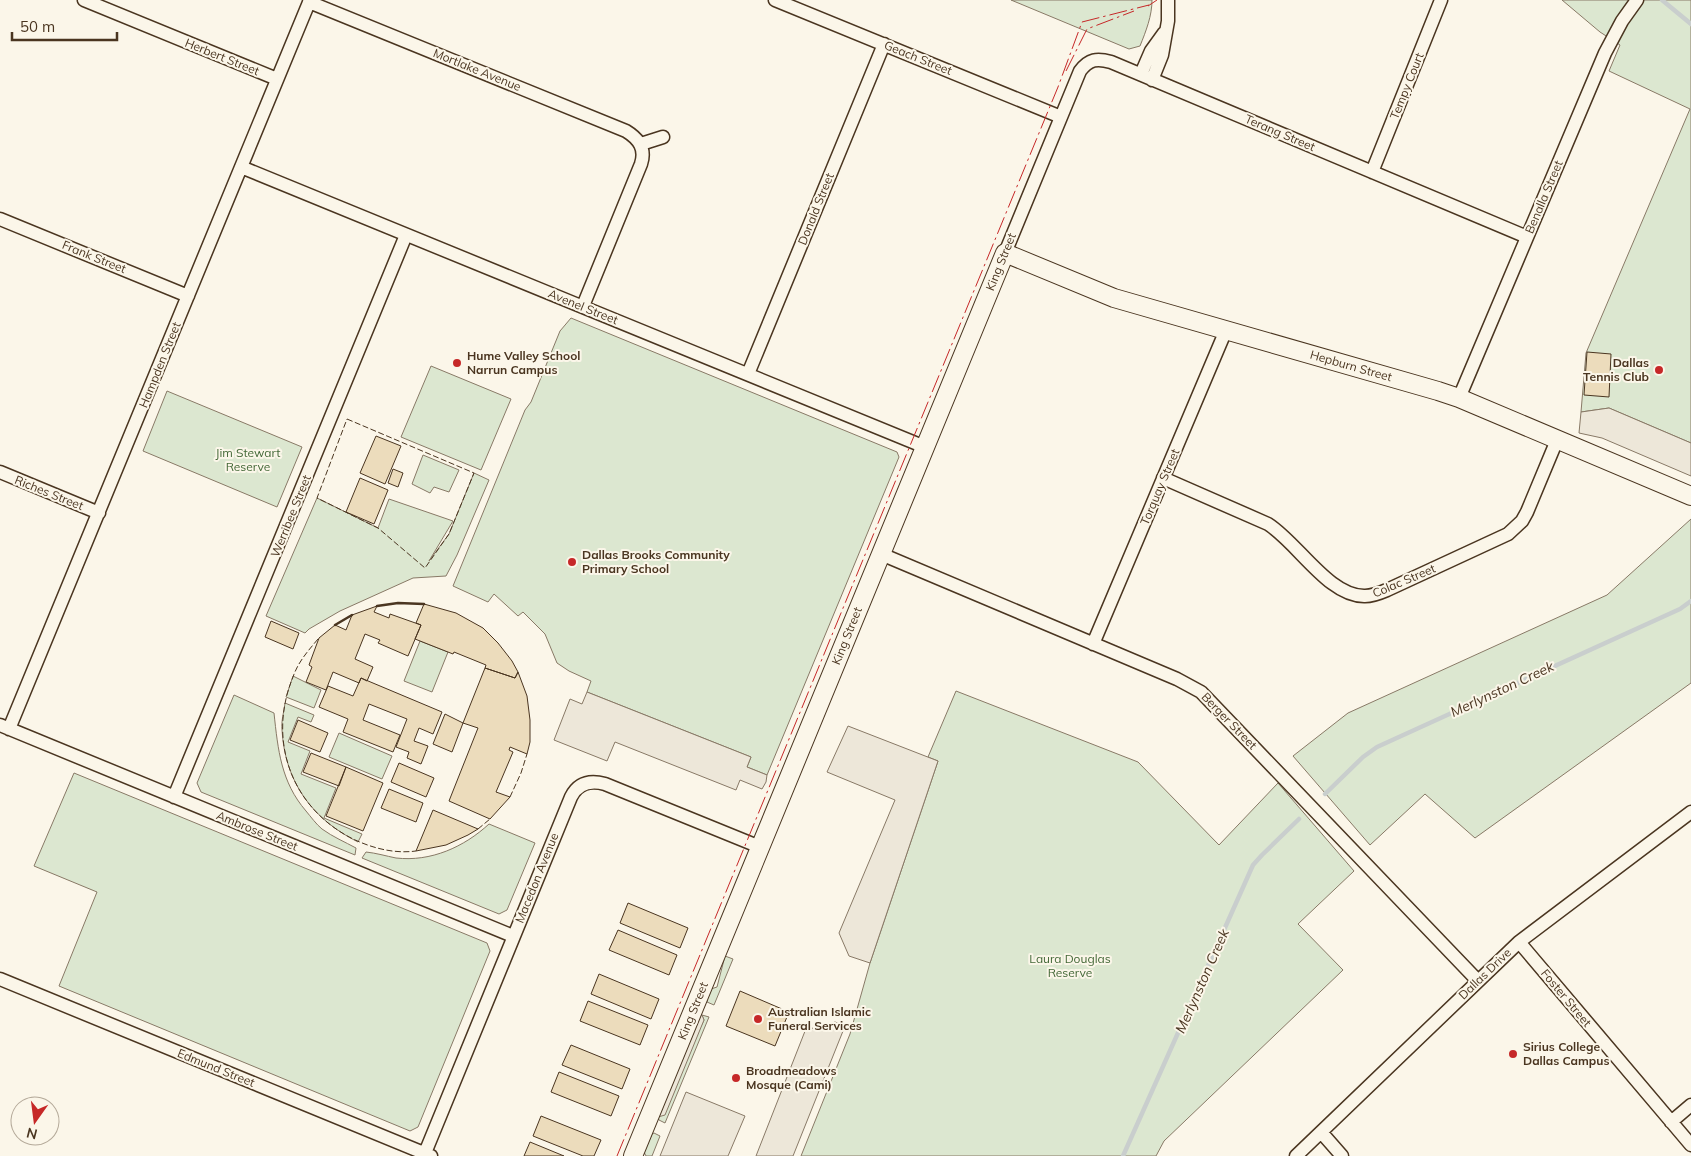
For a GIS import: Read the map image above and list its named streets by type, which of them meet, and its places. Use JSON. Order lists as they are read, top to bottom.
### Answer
{
  "streets": {
    "street": [
      "Herbert Street",
      "Geach Street",
      "Mortlake Avenue",
      "Tempy Court",
      "Terang Street",
      "Benalla Street",
      "Donald Street",
      "Frank Street",
      "King Street",
      "Avenel Street",
      "Hampden Street",
      "Hepburn Street",
      "Torquay Street",
      "Riches Street",
      "Werribee Street",
      "Colac Street",
      "Berger Street",
      "Ambrose Street",
      "Macedon Avenue",
      "Dallas Drive",
      "Foster Street",
      "Edmund Street"
    ]
  },
  "crossings": [
    ["Herbert Street", "Hampden Street"],
    ["Geach Street", "Terang Street"],
    ["Geach Street", "Donald Street"],
    ["Geach Street", "King Street"],
    ["Mortlake Avenue", "Hampden Street"],
    ["Tempy Court", "Terang Street"],
    ["Terang Street", "Benalla Street"],
    ["Terang Street", "King Street"],
    ["Benalla Street", "Hepburn Street"],
    ["Donald Street", "Avenel Street"],
    ["Frank Street", "Hampden Street"],
    ["King Street", "Avenel Street"],
    ["King Street", "Hepburn Street"],
    ["King Street", "Berger Street"],
    ["King Street", "Macedon Avenue"],
    ["Avenel Street", "Hampden Street"],
    ["Avenel Street", "Werribee Street"],
    ["Hampden Street", "Riches Street"],
    ["Hampden Street", "Ambrose Street"],
    ["Hepburn Street", "Torquay Street"],
    ["Hepburn Street", "Colac Street"],
    ["Torquay Street", "Colac Street"],
    ["Torquay Street", "Berger Street"],
    ["Werribee Street", "Ambrose Street"],
    ["Berger Street", "Dallas Drive"],
    ["Ambrose Street", "Macedon Avenue"],
    ["Macedon Avenue", "Edmund Street"],
    ["Dallas Drive", "Foster Street"]
  ],
  "water": ["Merlynston Creek"],
  "parks": ["Jim Stewart Reserve", "Laura Douglas Reserve"],
  "places": [
    "Hume Valley School Narrun Campus",
    "Dallas Tennis Club",
    "Dallas Brooks Community Primary School",
    "Australian Islamic Funeral Services",
    "Sirius College Dallas Campus",
    "Broadmeadows Mosque (Cami)"
  ],
  "scale_bar": "50 m",
  "north": "bottom"
}
